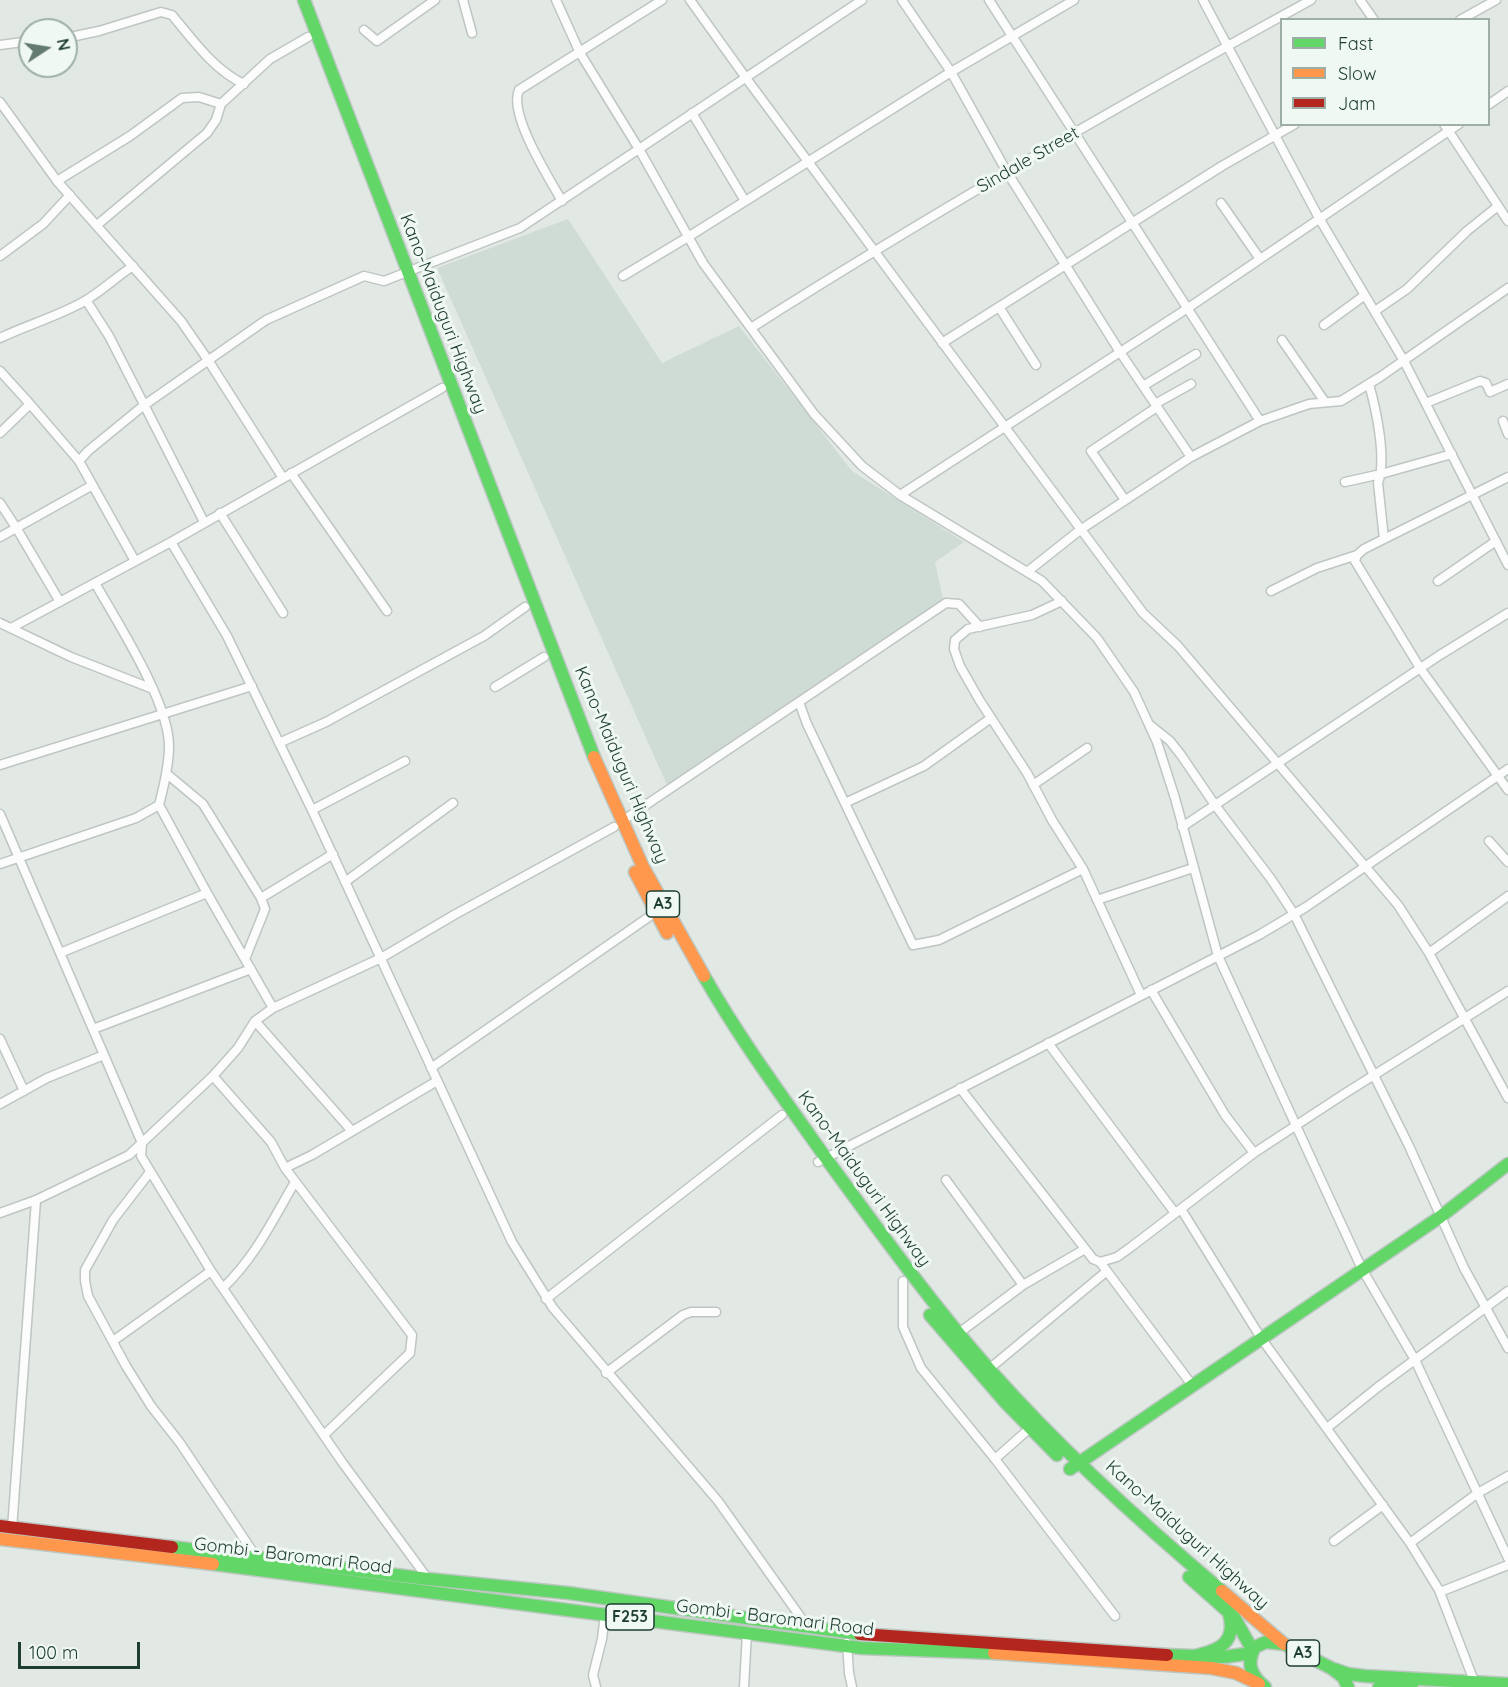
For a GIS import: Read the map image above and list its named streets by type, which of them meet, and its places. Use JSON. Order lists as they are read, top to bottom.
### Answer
{
  "streets": {
    "main road": [
      "Kano-Maiduguri Highway",
      "A3",
      "Gombi - Baromari Road",
      "F253"
    ],
    "street": ["Sindale Street"]
  },
  "crossings": [
    ["Kano-Maiduguri Highway", "A3"],
    ["Kano-Maiduguri Highway", "Gombi - Baromari Road"],
    ["A3", "Gombi - Baromari Road"]
  ],
  "legend": ["Fast", "Slow", "Jam"],
  "scale_bar": "100 m",
  "north": "right"
}
